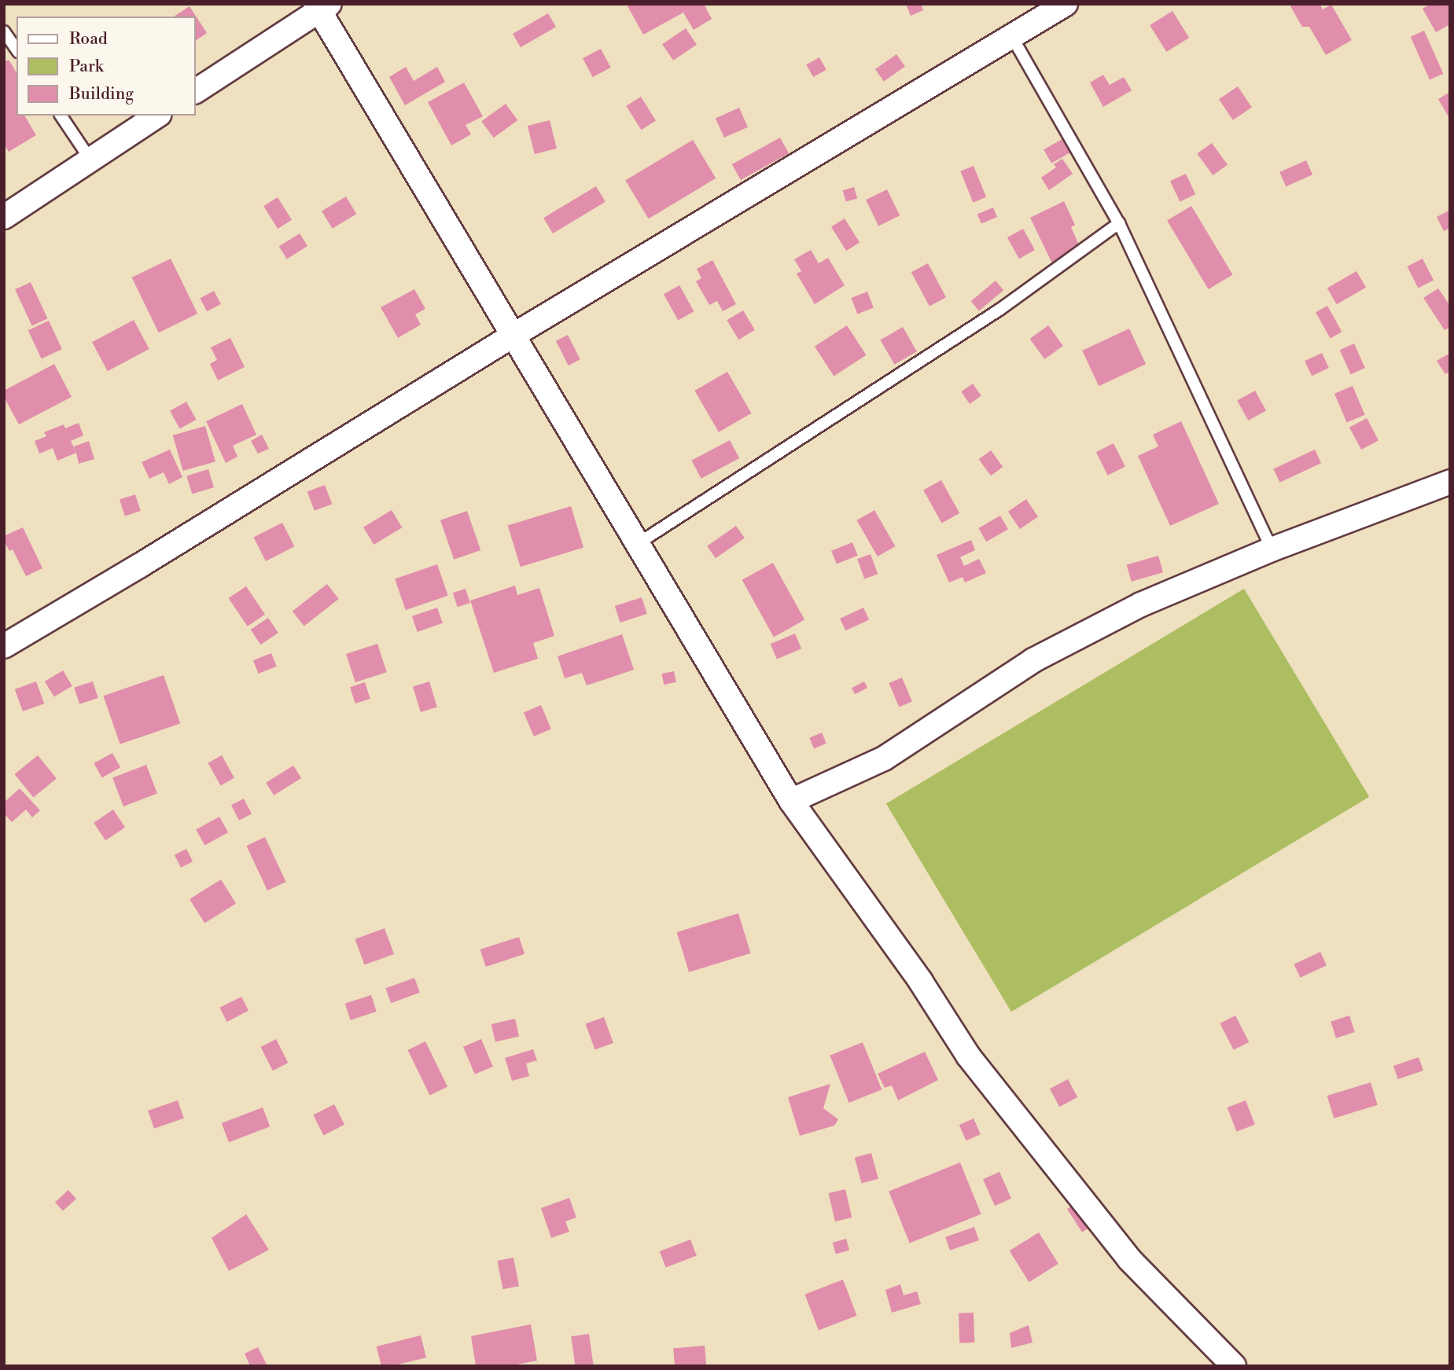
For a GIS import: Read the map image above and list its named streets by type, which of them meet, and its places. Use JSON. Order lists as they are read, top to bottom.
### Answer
{
  "legend": ["Road", "Park", "Building"]
}
